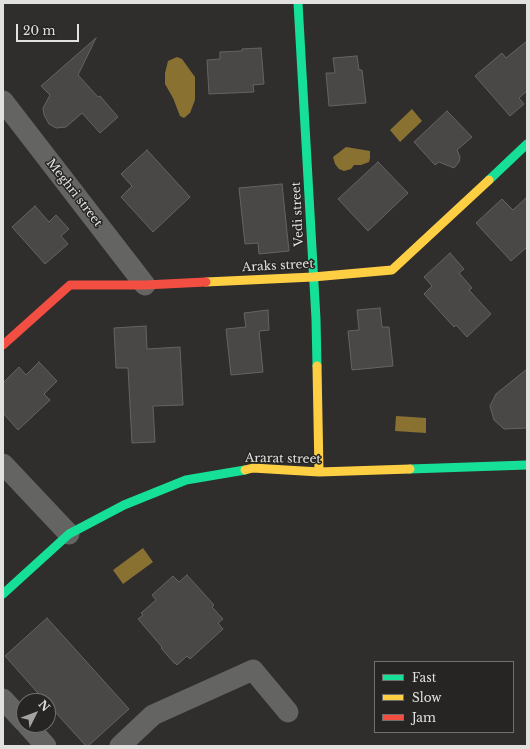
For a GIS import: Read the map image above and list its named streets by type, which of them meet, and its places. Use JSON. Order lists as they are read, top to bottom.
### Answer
{
  "streets": {
    "street": [
      "Meghri street",
      "Vedi street",
      "Araks street",
      "Ararat street"
    ]
  },
  "crossings": [
    ["Meghri street", "Araks street"],
    ["Vedi street", "Araks street"],
    ["Vedi street", "Ararat street"]
  ],
  "legend": ["Fast", "Slow", "Jam"],
  "scale_bar": "20 m",
  "north": "top right"
}
